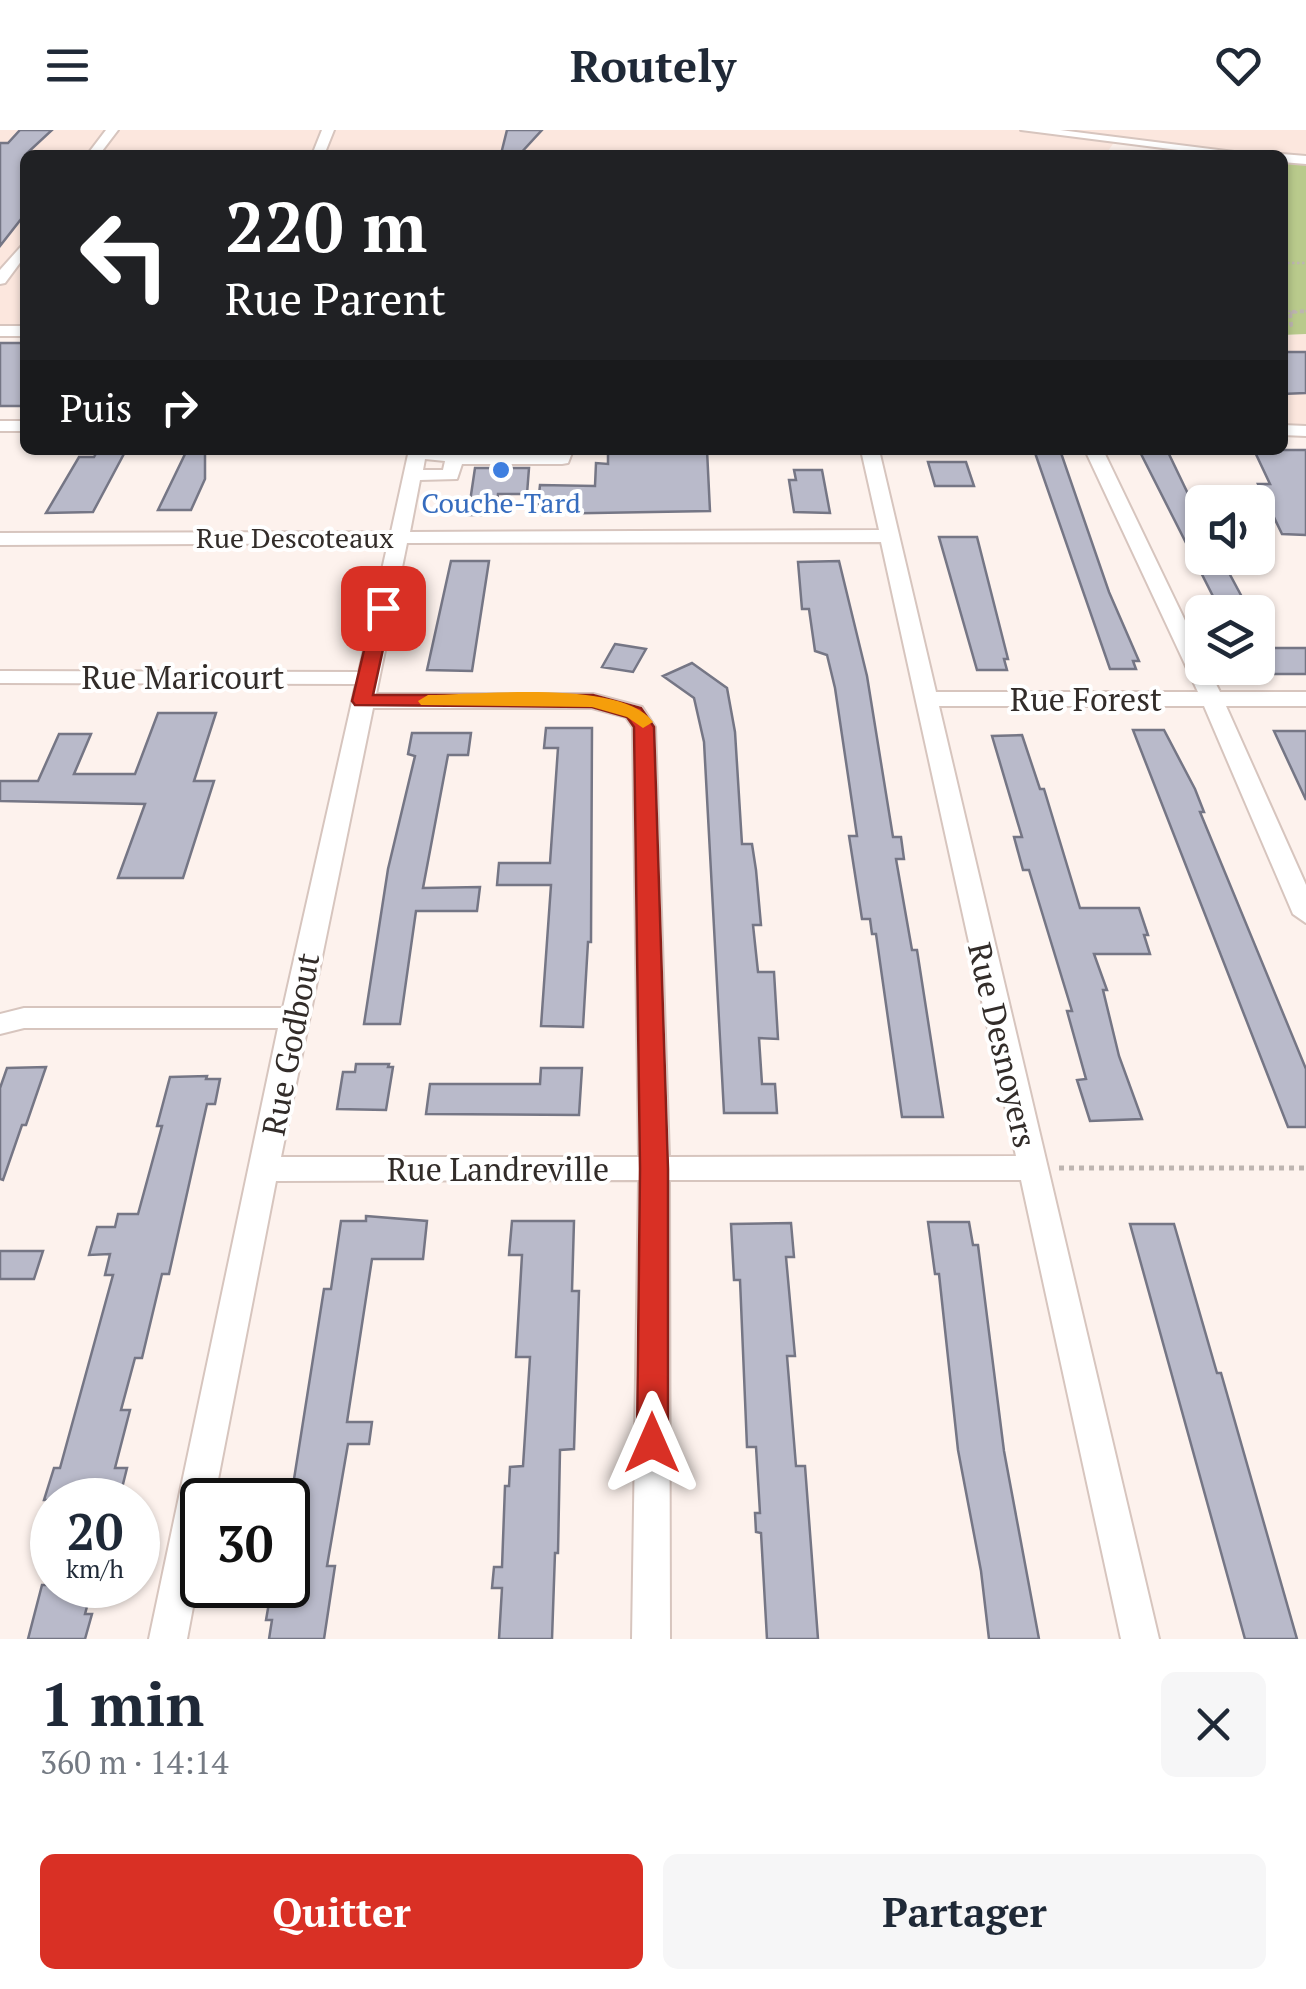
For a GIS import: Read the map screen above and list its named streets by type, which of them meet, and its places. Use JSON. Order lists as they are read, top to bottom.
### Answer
{
  "streets": {
    "street": [
      "Rue Descoteaux",
      "Rue Maricourt",
      "Rue Forest",
      "Rue Godbout",
      "Rue Desnoyers",
      "Rue Landreville"
    ]
  },
  "crossings": [
    ["Rue Descoteaux", "Rue Godbout"],
    ["Rue Descoteaux", "Rue Desnoyers"],
    ["Rue Maricourt", "Rue Godbout"],
    ["Rue Maricourt", "Rue Landreville"],
    ["Rue Forest", "Rue Desnoyers"],
    ["Rue Godbout", "Rue Landreville"],
    ["Rue Desnoyers", "Rue Landreville"]
  ],
  "places": ["Couche-Tard"],
  "page": {
    "header": "Routely",
    "turn": ["220 m", "Rue Parent"],
    "then": "Puis",
    "speed": "20 km/h",
    "limit": "30",
    "heading": ["1 min", "360 m · 14:14"],
    "buttons": ["Quitter", "Partager"]
  }
}
